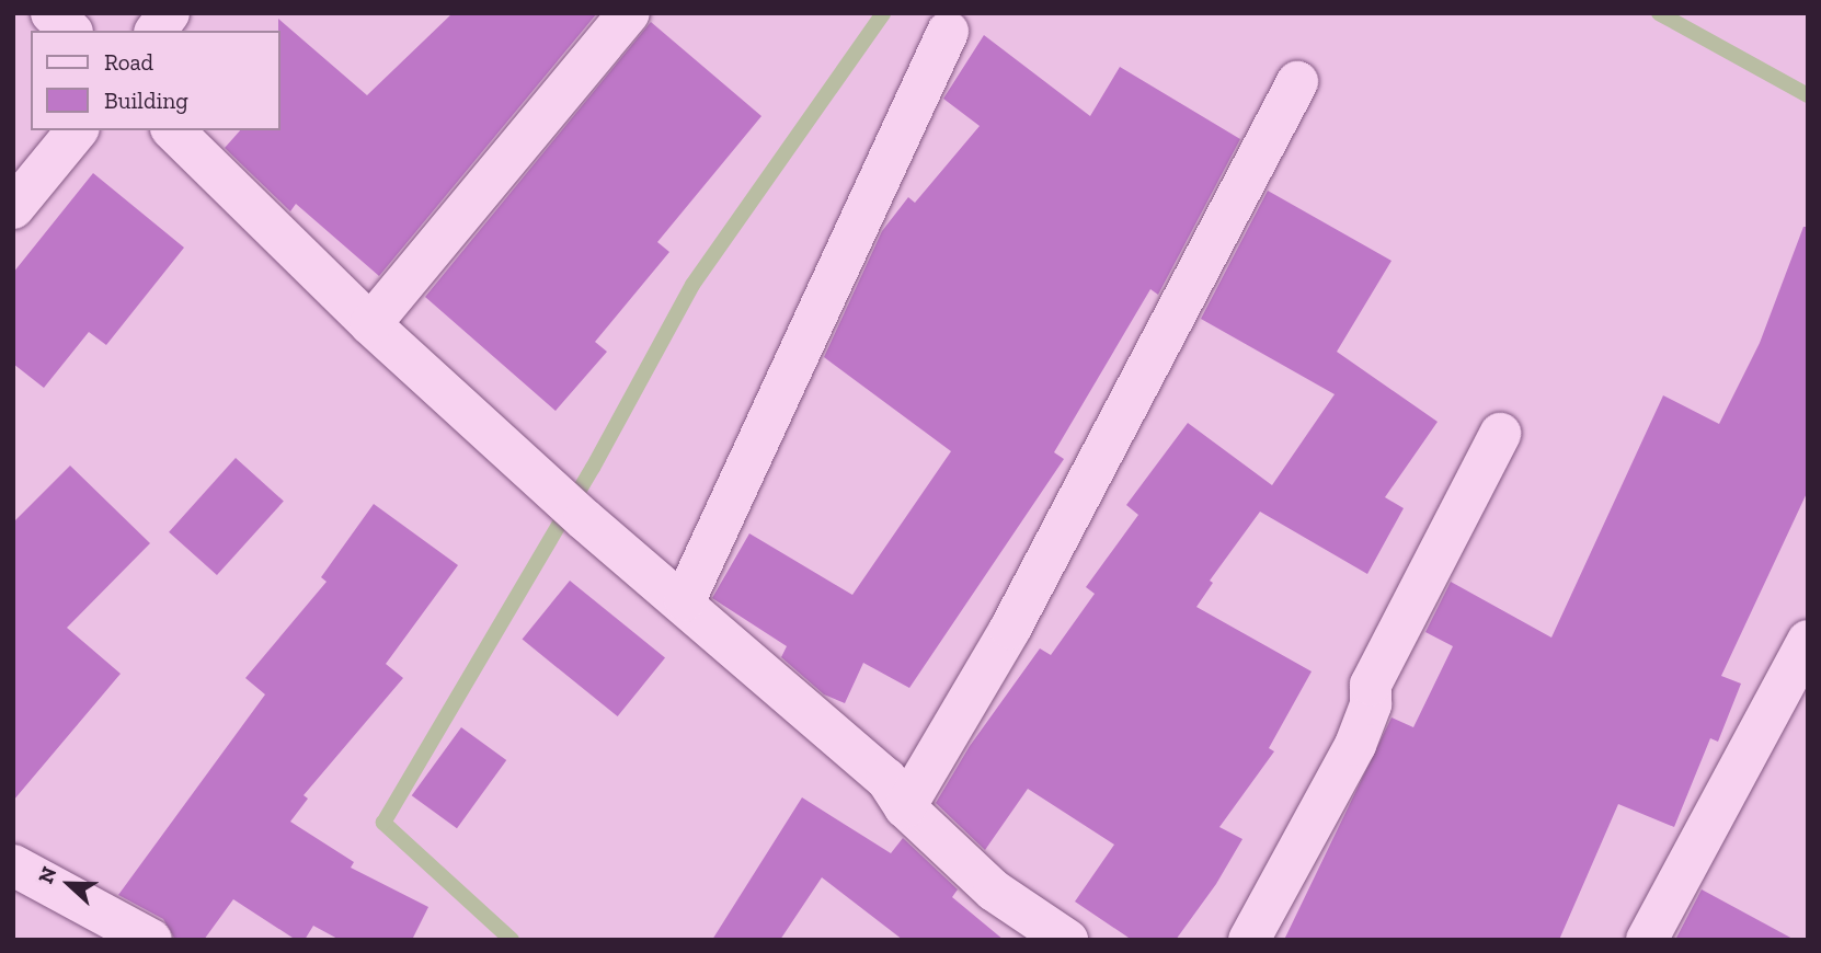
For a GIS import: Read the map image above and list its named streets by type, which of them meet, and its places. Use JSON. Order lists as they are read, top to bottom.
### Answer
{
  "legend": ["Road", "Building"],
  "north": "left"
}
